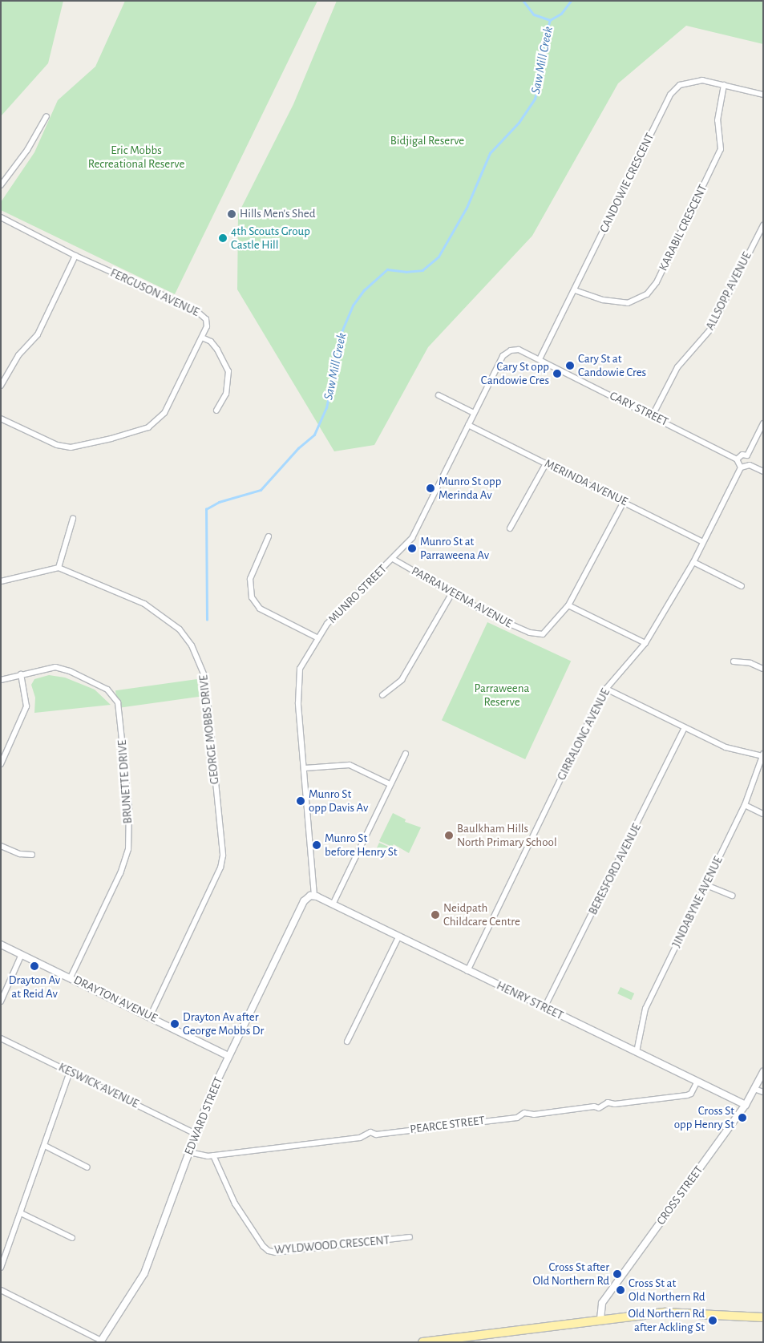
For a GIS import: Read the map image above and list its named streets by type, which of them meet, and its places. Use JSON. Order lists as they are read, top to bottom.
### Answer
{
  "streets": {
    "street": [
      "CANDOWIE CRESCENT",
      "KARABIL CRESCENT",
      "ALLSOPP AVENUE",
      "FERGUSON AVENUE",
      "CARY STREET",
      "MERINDA AVENUE",
      "MUNRO STREET",
      "PARRAWEENA AVENUE",
      "GEORGE MOBBS DRIVE",
      "GIRRALONG AVENUE",
      "BRUNETTE DRIVE",
      "BERESFORD AVENUE",
      "JINDABYNE AVENUE",
      "DRAYTON AVENUE",
      "HENRY STREET",
      "KESWICK AVENUE",
      "EDWARD STREET",
      "PEARCE STREET",
      "CROSS STREET",
      "WYLDWOOD CRESCENT"
    ]
  },
  "crossings": [
    ["CANDOWIE CRESCENT", "KARABIL CRESCENT"],
    ["CANDOWIE CRESCENT", "CARY STREET"],
    ["CANDOWIE CRESCENT", "MUNRO STREET"],
    ["ALLSOPP AVENUE", "CARY STREET"],
    ["CARY STREET", "MUNRO STREET"],
    ["MERINDA AVENUE", "MUNRO STREET"],
    ["MERINDA AVENUE", "PARRAWEENA AVENUE"],
    ["MERINDA AVENUE", "GIRRALONG AVENUE"],
    ["MUNRO STREET", "PARRAWEENA AVENUE"],
    ["MUNRO STREET", "HENRY STREET"],
    ["MUNRO STREET", "EDWARD STREET"],
    ["GEORGE MOBBS DRIVE", "DRAYTON AVENUE"],
    ["GIRRALONG AVENUE", "HENRY STREET"],
    ["BRUNETTE DRIVE", "DRAYTON AVENUE"],
    ["BERESFORD AVENUE", "HENRY STREET"],
    ["JINDABYNE AVENUE", "HENRY STREET"],
    ["DRAYTON AVENUE", "EDWARD STREET"],
    ["HENRY STREET", "EDWARD STREET"],
    ["HENRY STREET", "PEARCE STREET"],
    ["HENRY STREET", "CROSS STREET"],
    ["KESWICK AVENUE", "EDWARD STREET"],
    ["EDWARD STREET", "PEARCE STREET"],
    ["PEARCE STREET", "WYLDWOOD CRESCENT"]
  ],
  "water": ["Saw Mill Creek"],
  "parks": ["Bidjigal Reserve", "Eric Mobbs Recreational Reserve", "Parraweena Reserve"],
  "places": [
    "Hills Men's Shed",
    "4th Scouts Group Castle Hill",
    "Cary St at Candowie Cres",
    "Cary St opp Candowie Cres",
    "Munro St opp Merinda Av",
    "Munro St at Parraweena Av",
    "Munro St opp Davis Av",
    "Baulkham Hills North Primary School",
    "Munro St before Henry St",
    "Neidpath Childcare Centre",
    "Drayton Av at Reid Av",
    "Drayton Av after George Mobbs Dr",
    "Cross St opp Henry St",
    "Cross St after Old Northern Rd",
    "Cross St at Old Northern Rd",
    "Old Northern Rd after Ackling St"
  ]
}
